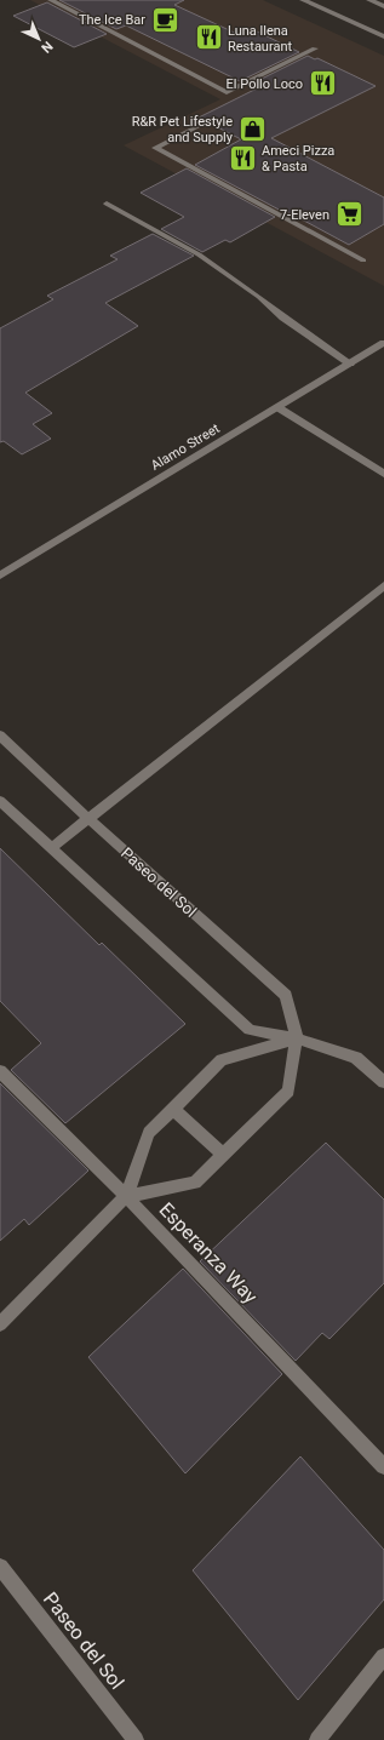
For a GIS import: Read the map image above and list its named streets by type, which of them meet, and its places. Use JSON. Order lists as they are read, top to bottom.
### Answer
{
  "streets": {
    "main road": ["Alamo Street", "Paseo del Sol", "Esperanza Way"]
  },
  "crossings": [
    ["Paseo del Sol", "Esperanza Way"]
  ],
  "places": {
    "cafe": ["The Ice Bar"],
    "restaurant": ["Luna llena Restaurant", "El Pollo Loco", "Ameci Pizza & Pasta"],
    "shop": ["R&R Pet Lifestyle and Supply"],
    "supermarket": ["7-Eleven"]
  },
  "north": "bottom right"
}
